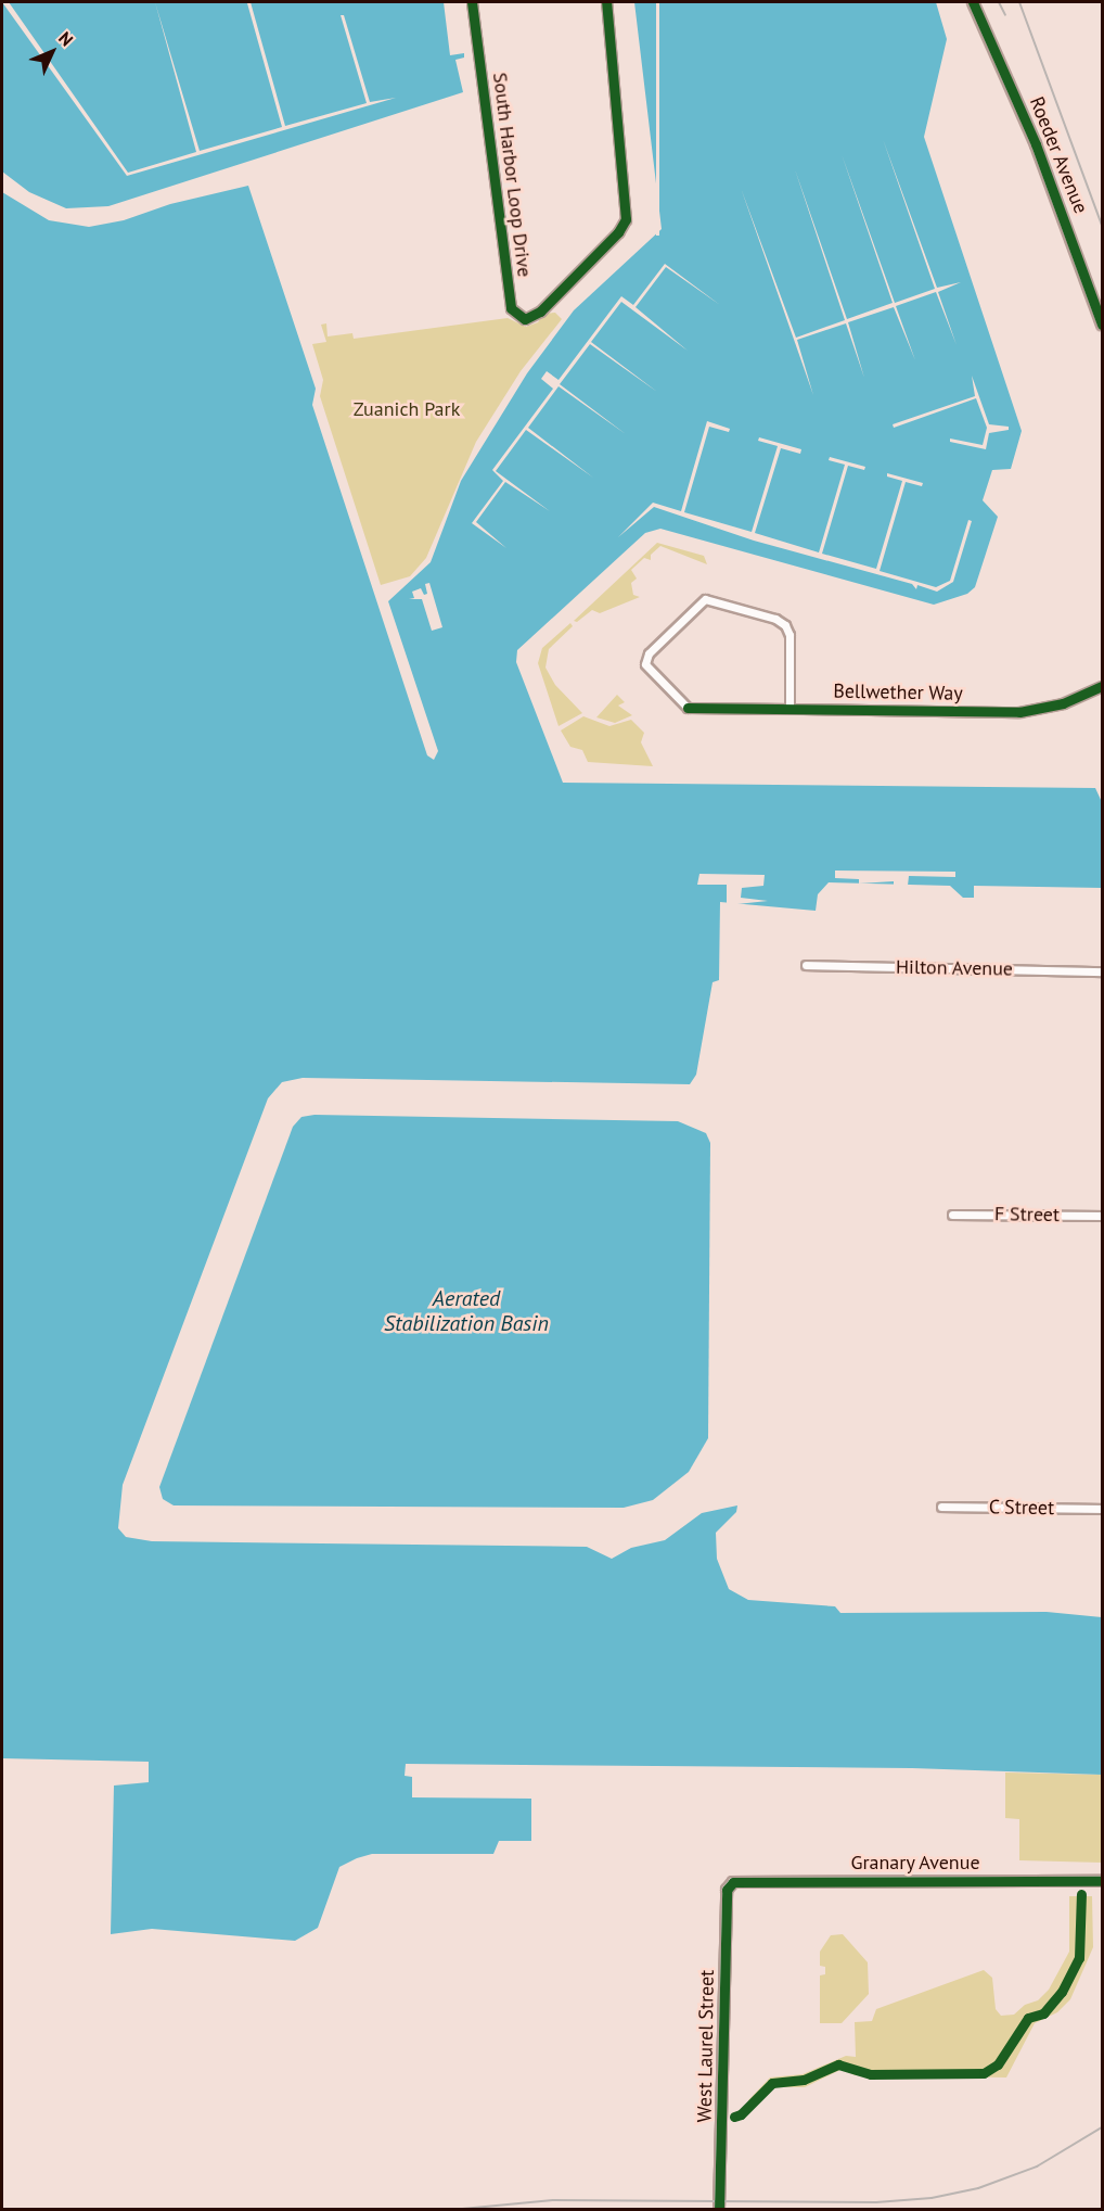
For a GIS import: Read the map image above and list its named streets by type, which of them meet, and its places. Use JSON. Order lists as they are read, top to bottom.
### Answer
{
  "streets": {
    "street": [
      "Roeder Avenue",
      "South Harbor Loop Drive",
      "Bellwether Way",
      "Hilton Avenue",
      "F Street",
      "C Street",
      "Granary Avenue",
      "West Laurel Street"
    ]
  },
  "crossings": [
    ["Granary Avenue", "West Laurel Street"]
  ],
  "water": ["Aerated Stabilization Basin"],
  "parks": ["Zuanich Park"],
  "north": "top right"
}
